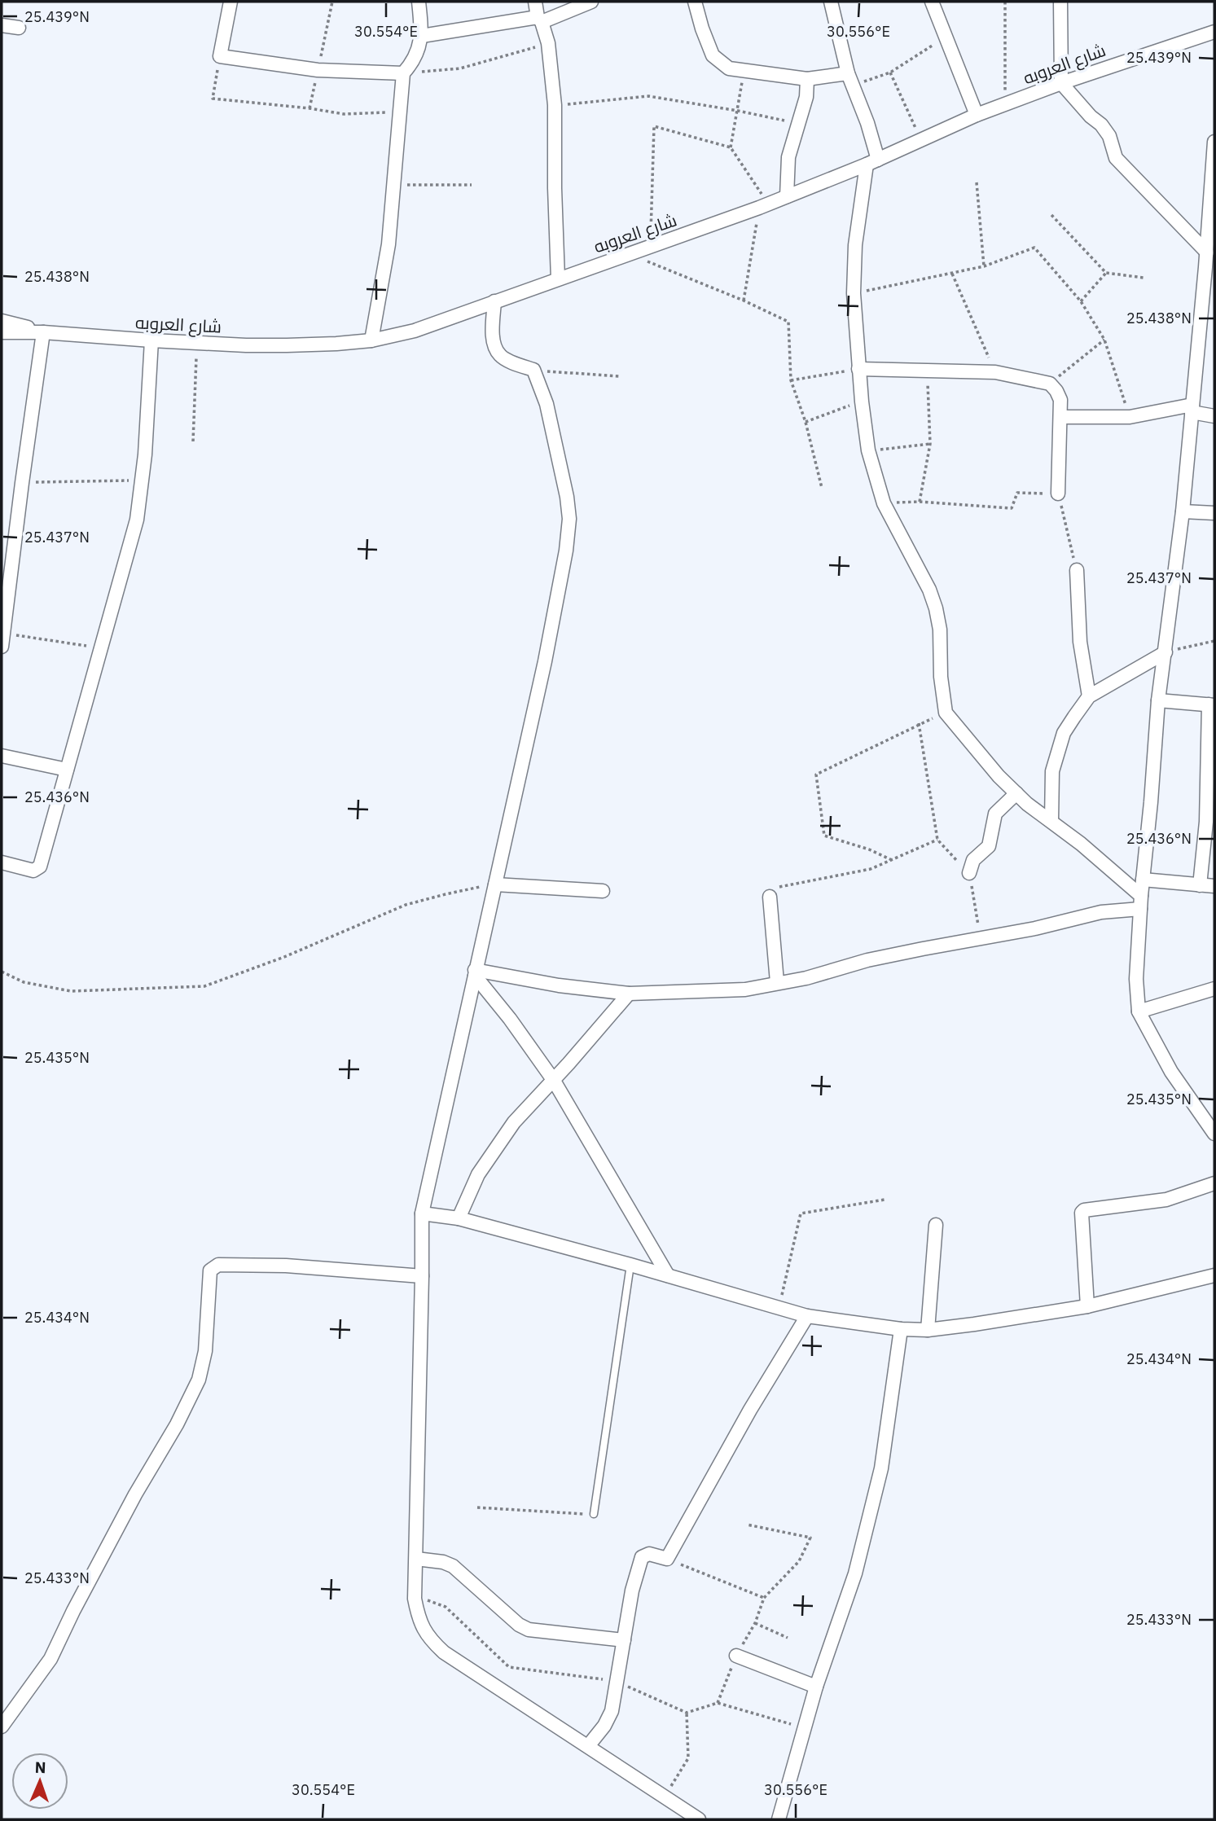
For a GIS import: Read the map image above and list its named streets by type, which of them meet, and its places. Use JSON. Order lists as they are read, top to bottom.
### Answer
{
  "streets": {
    "street": ["شارع العروبه"]
  },
  "north": "top",
  "coordinates": [
    "25.439°N",
    "30.554°E",
    "30.556°E",
    "25.438°N",
    "25.437°N",
    "25.436°N",
    "25.435°N",
    "25.434°N",
    "25.433°N"
  ]
}
